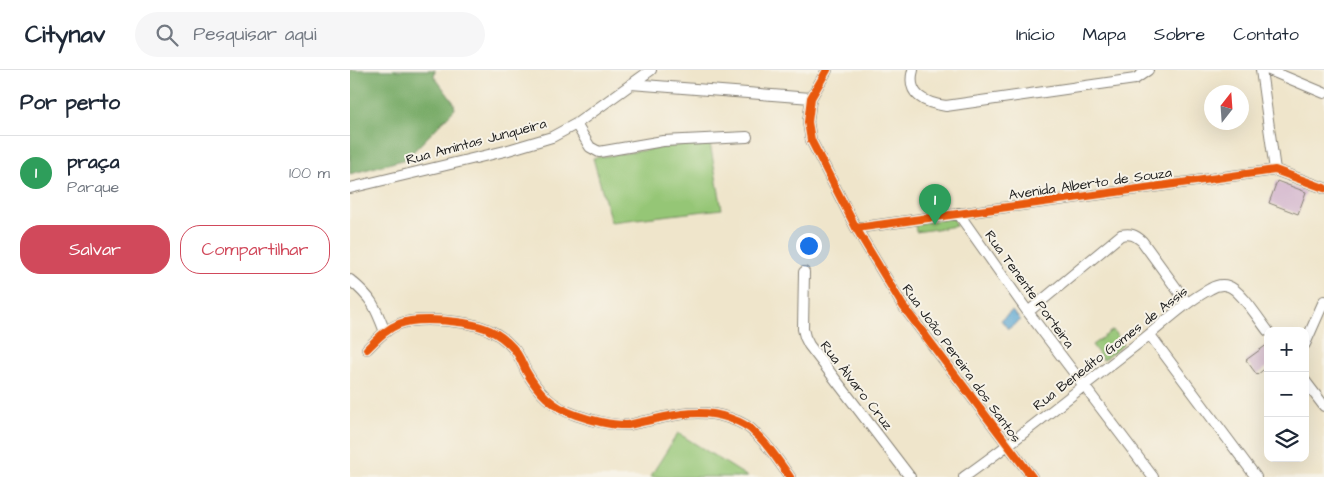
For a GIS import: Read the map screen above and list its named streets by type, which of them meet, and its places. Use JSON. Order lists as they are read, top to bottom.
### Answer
{
  "streets": {
    "street": [
      "Rua Amintas Junqueira",
      "Avenida Alberto de Souza",
      "Rua Tenente Porteira",
      "Rua Benedito Gomes de Assis",
      "Rua João Pereira dos Santos",
      "Rua Álvaro Cruz"
    ]
  },
  "crossings": [
    ["Avenida Alberto de Souza", "Rua Tenente Porteira"],
    ["Avenida Alberto de Souza", "Rua João Pereira dos Santos"],
    ["Rua Tenente Porteira", "Rua Benedito Gomes de Assis"],
    ["Rua Benedito Gomes de Assis", "Rua João Pereira dos Santos"]
  ],
  "north": "top",
  "page": {
    "header": "Citynav",
    "search": "Pesquisar aqui",
    "nav": [
      "Início",
      "Mapa",
      "Sobre",
      "Contato"
    ],
    "heading": "Por perto",
    "list": [
      {
        "mark": "1",
        "name": "praça",
        "note": "Parque",
        "value": "100 m"
      }
    ],
    "pins": "1",
    "buttons": ["Salvar", "Compartilhar"],
    "map_buttons": ["+", "−"]
  }
}
